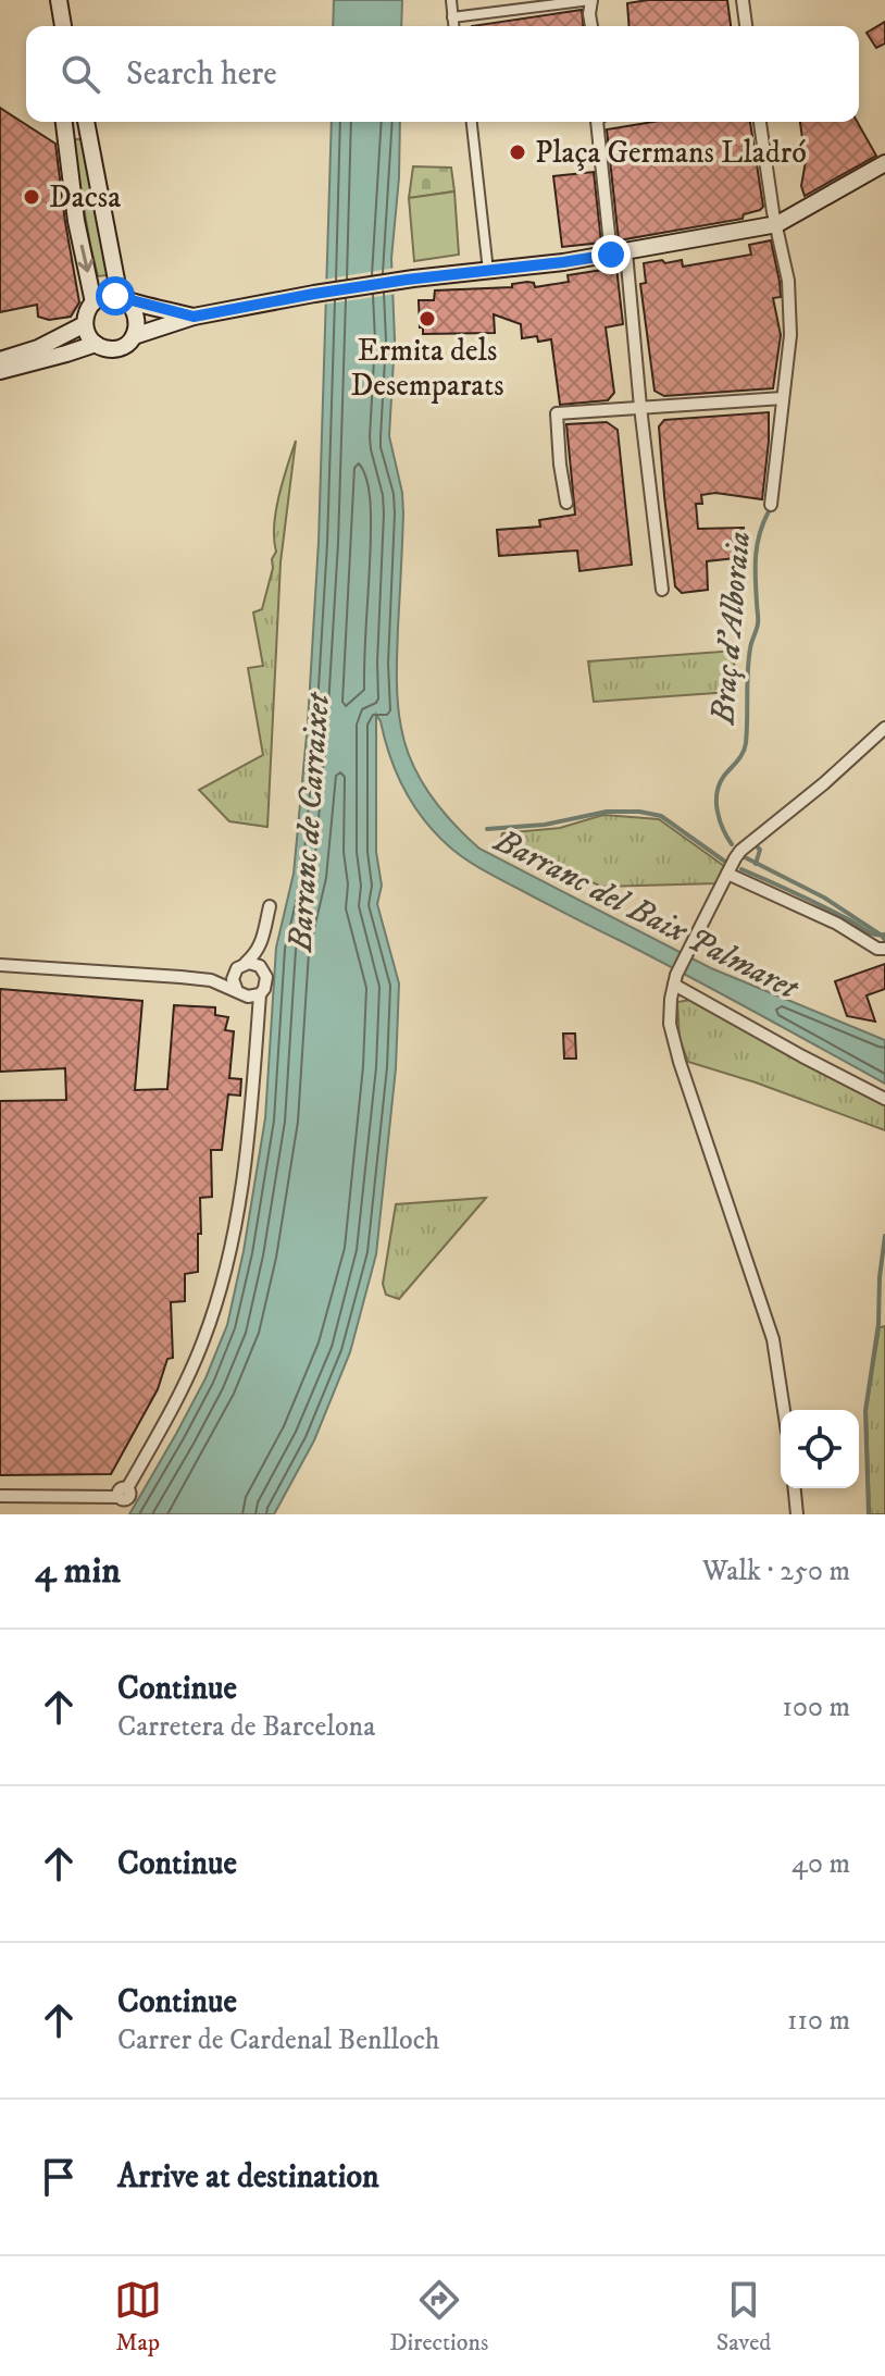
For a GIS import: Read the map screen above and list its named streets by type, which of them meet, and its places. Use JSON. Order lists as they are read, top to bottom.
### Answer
{
  "water": ["Braç d'Alboraia", "Barranc de Carraixet", "Barranc del Baix Palmaret"],
  "places": ["Plaça Germans Lladró", "Dacsa", "Ermita dels Desemparats"],
  "page": {
    "search": "Search here",
    "heading": ["4 min", "Walk · 250 m"],
    "list": [
      ["Continue", "Carretera de Barcelona", "100 m"],
      ["Continue", "40 m"],
      ["Continue", "Carrer de Cardenal Benlloch", "110 m"],
      "Arrive at destination"
    ],
    "nav": ["Map", "Directions", "Saved"]
  }
}
